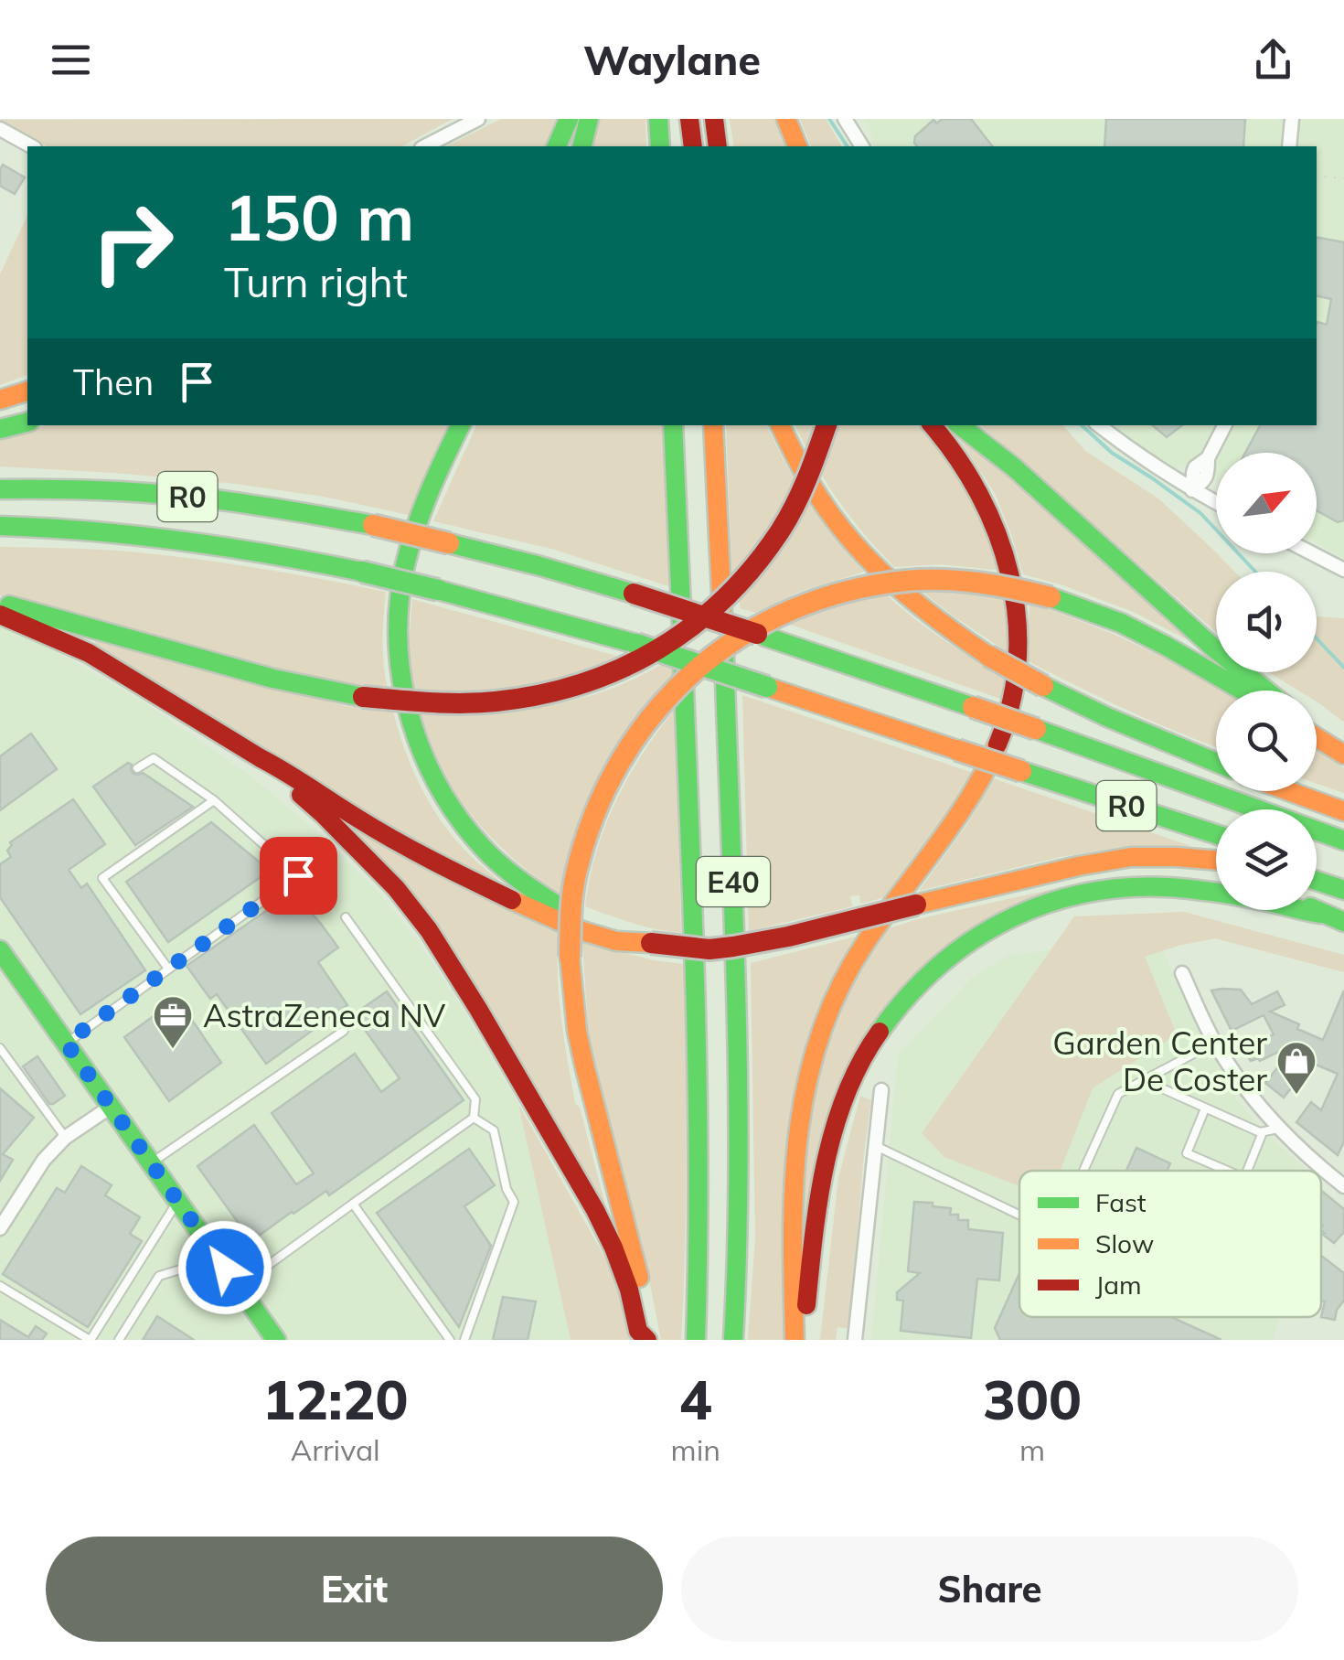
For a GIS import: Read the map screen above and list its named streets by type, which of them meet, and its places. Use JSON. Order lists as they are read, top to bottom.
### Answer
{
  "streets": {
    "main road": ["R0", "E40"]
  },
  "places": {
    "office": ["AstraZeneca NV"],
    "shop": ["Garden Center De Coster"]
  },
  "legend": ["Fast", "Slow", "Jam"],
  "north": "top right",
  "page": {
    "header": "Waylane",
    "turn": ["150 m", "Turn right"],
    "then": "Then",
    "eta": [
      "12:20",
      "Arrival",
      "4",
      "min",
      "300",
      "m"
    ],
    "buttons": ["Exit", "Share"]
  }
}
